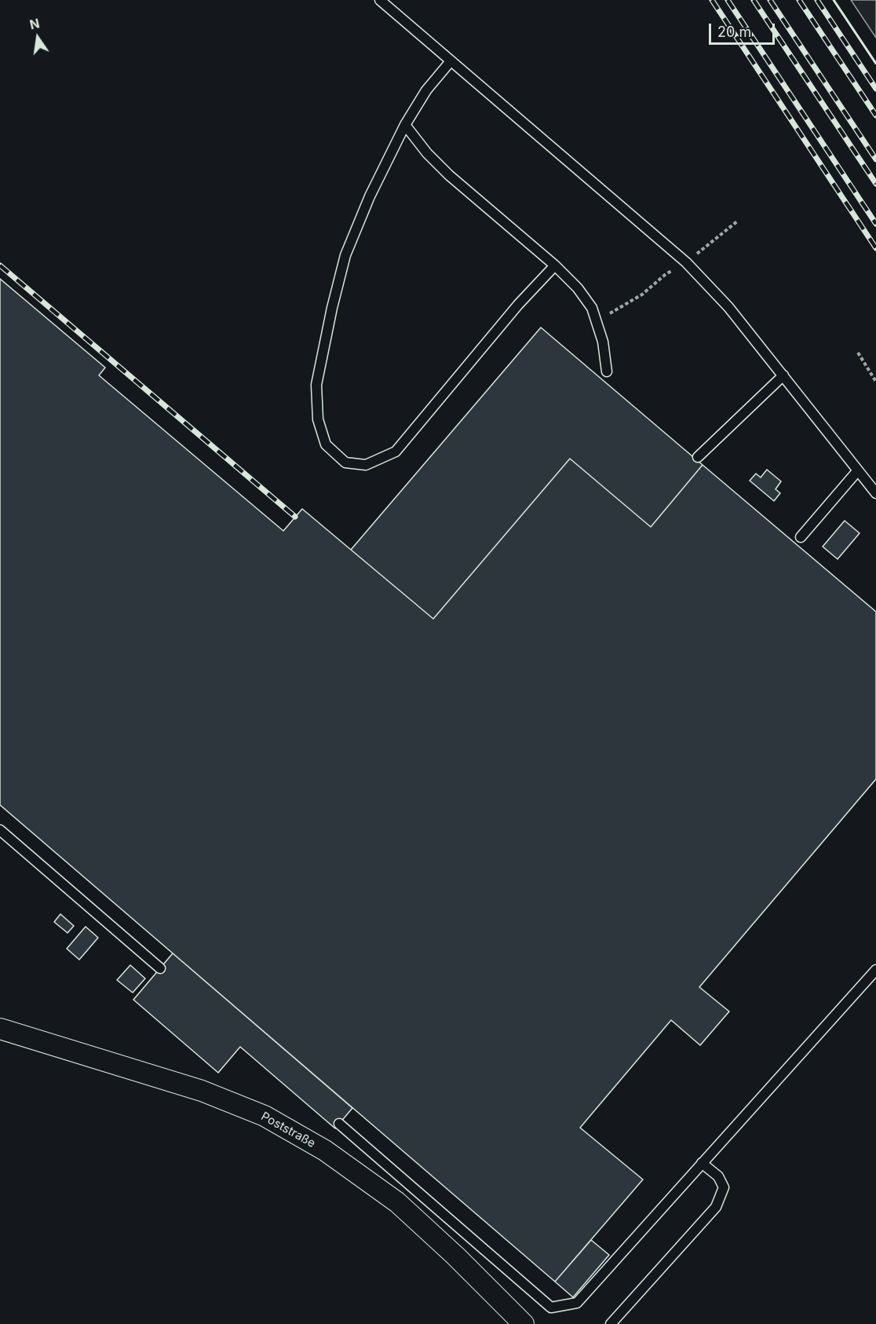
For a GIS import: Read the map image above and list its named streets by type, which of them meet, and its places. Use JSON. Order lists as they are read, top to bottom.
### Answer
{
  "streets": {
    "street": ["Poststraße"]
  },
  "scale_bar": "20 m",
  "north": "top"
}
